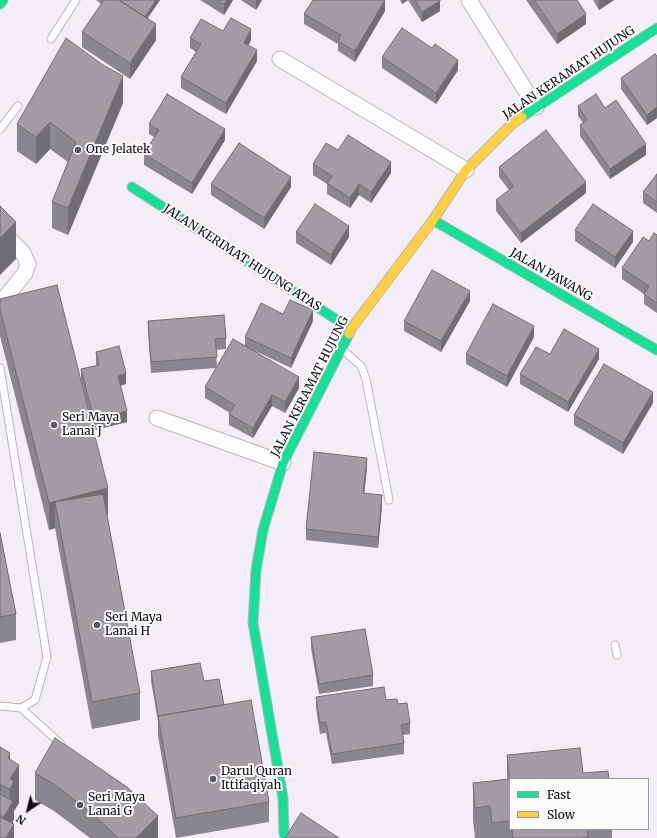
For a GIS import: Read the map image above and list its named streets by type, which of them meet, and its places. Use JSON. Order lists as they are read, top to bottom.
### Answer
{
  "streets": {
    "street": ["JALAN KERAMAT HUJUNG", "JALAN KERIMAT HUJUNG ATAS", "JALAN PAWANG"]
  },
  "crossings": [
    ["JALAN KERAMAT HUJUNG", "JALAN KERIMAT HUJUNG ATAS"],
    ["JALAN KERAMAT HUJUNG", "JALAN PAWANG"]
  ],
  "places": [
    "One Jelatek",
    "Seri Maya Lanai J",
    "Seri Maya Lanai H",
    "Darul Quran Ittifaqiyah",
    "Seri Maya Lanai G"
  ],
  "legend": ["Fast", "Slow"],
  "north": "bottom left"
}
